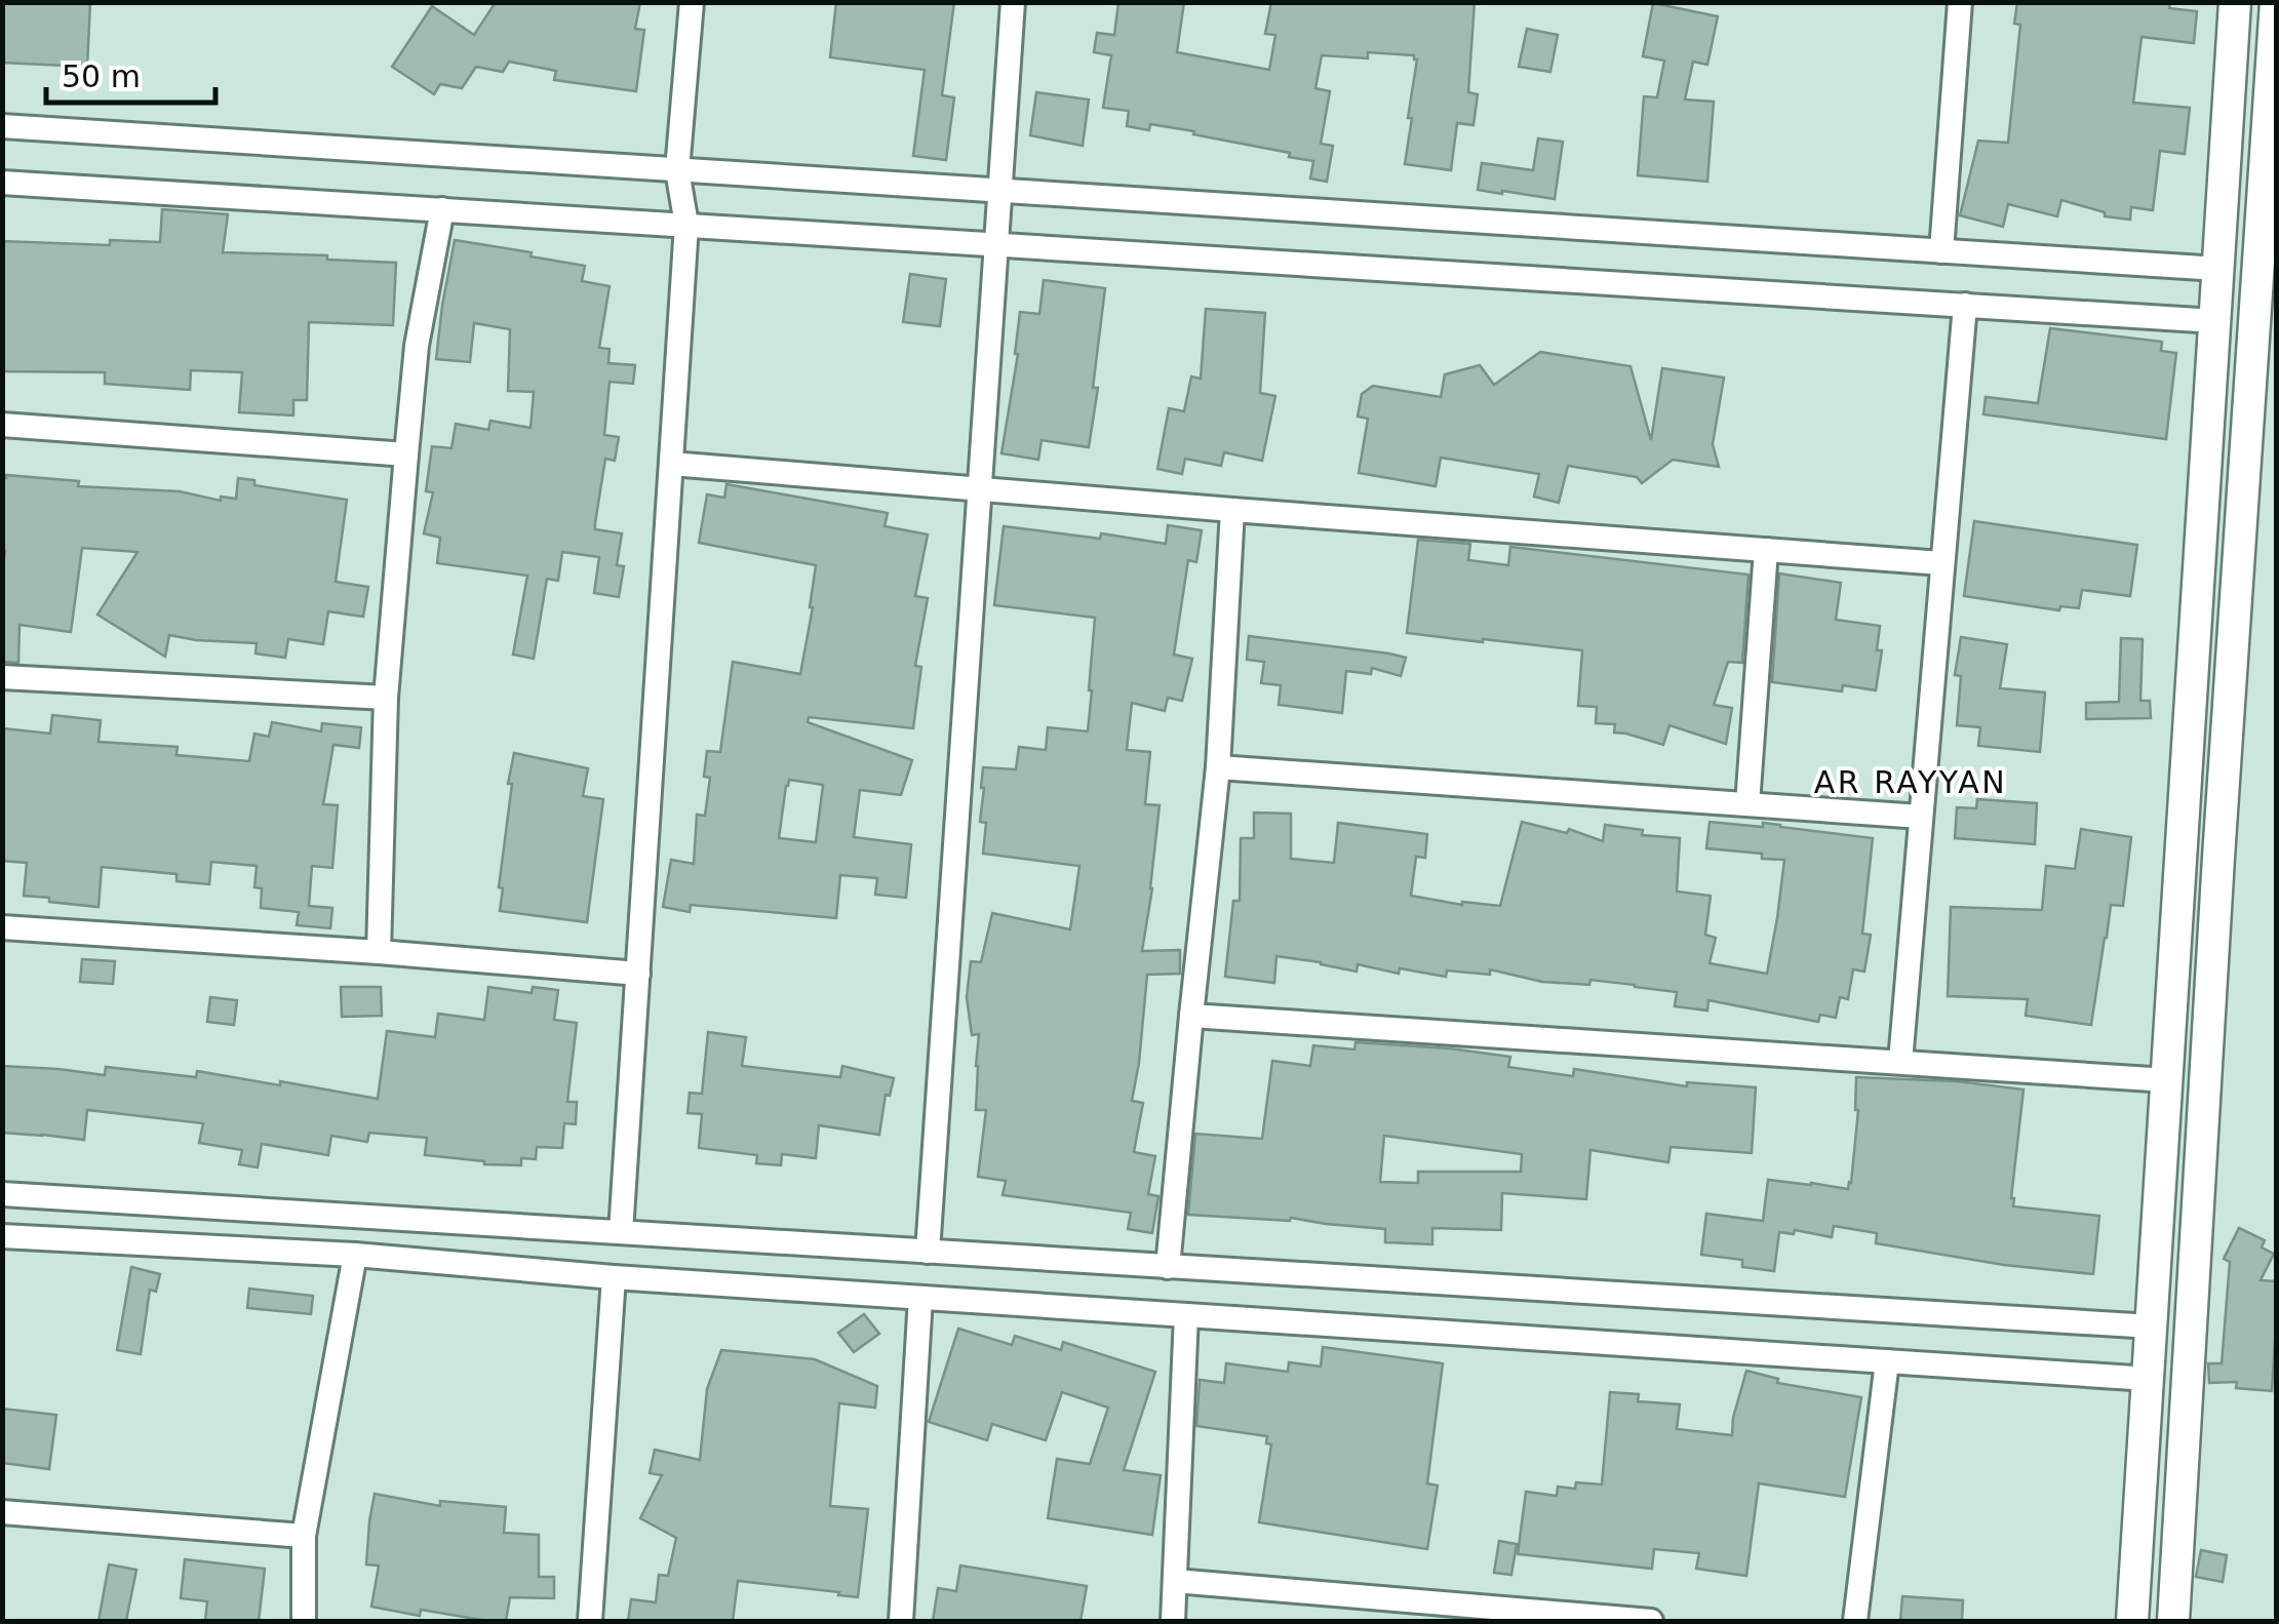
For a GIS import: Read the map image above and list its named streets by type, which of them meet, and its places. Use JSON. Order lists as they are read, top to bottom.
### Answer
{
  "districts": ["AR RAYYAN"],
  "scale_bar": "50 m"
}
